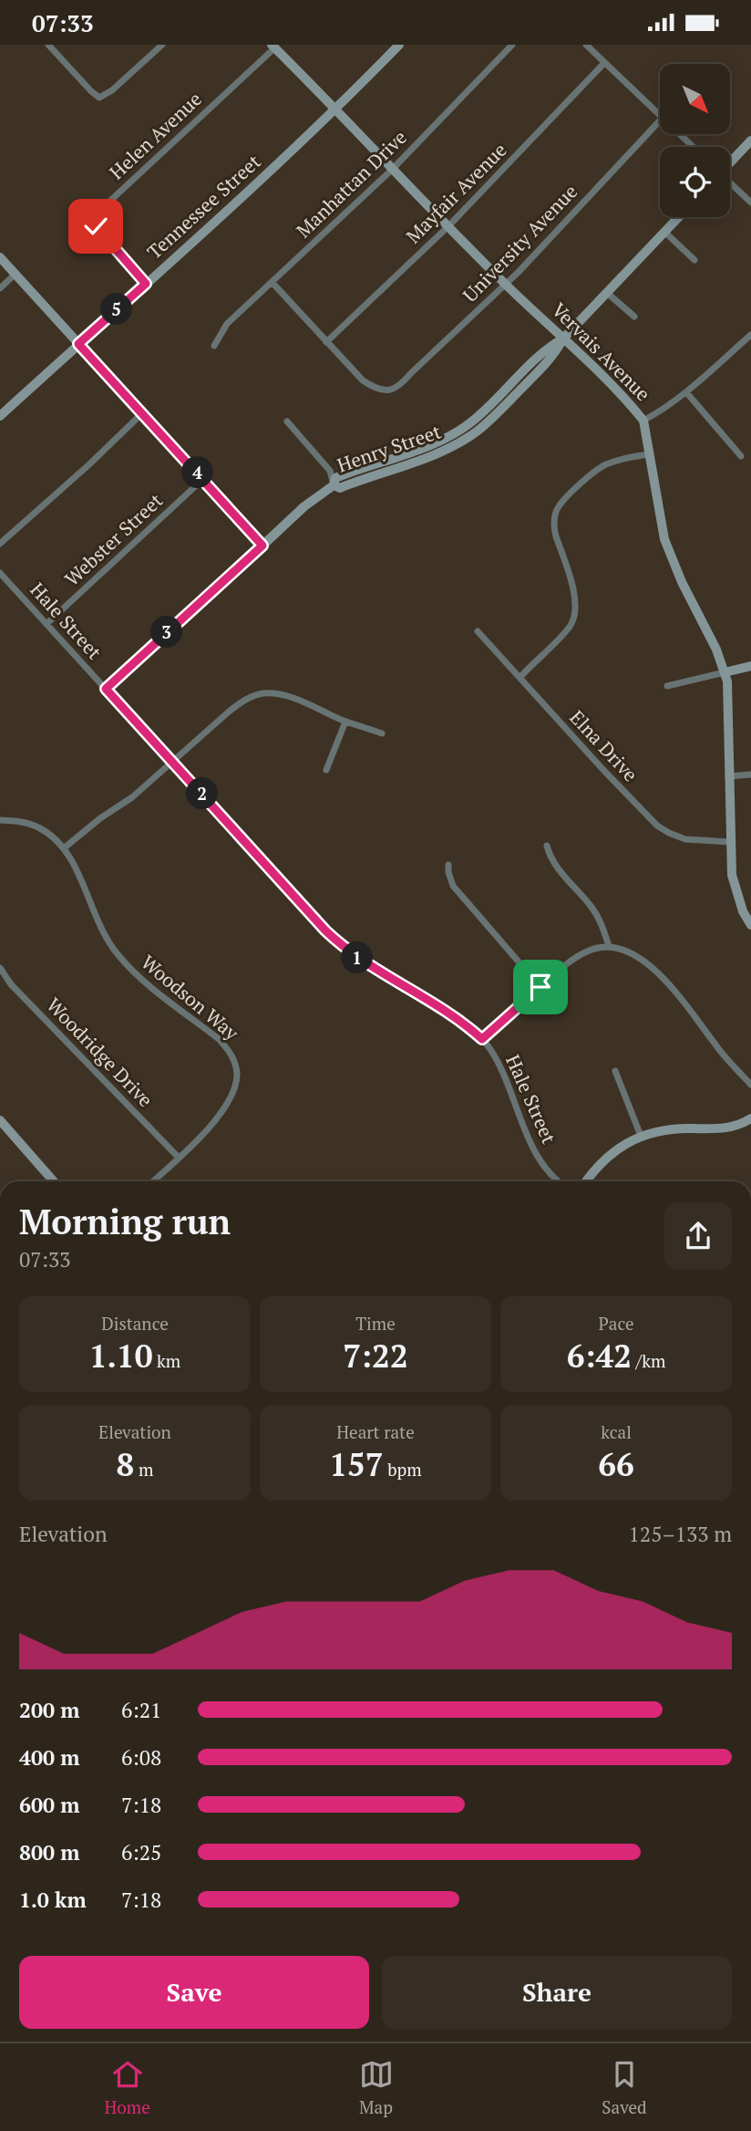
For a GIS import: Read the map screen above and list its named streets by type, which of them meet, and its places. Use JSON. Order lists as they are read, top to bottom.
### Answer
{
  "streets": {
    "street": [
      "Helen Avenue",
      "Manhattan Drive",
      "Mayfair Avenue",
      "Tennessee Street",
      "University Avenue",
      "Vervais Avenue",
      "Henry Street",
      "Webster Street",
      "Hale Street",
      "Elna Drive",
      "Woodson Way",
      "Woodridge Drive"
    ]
  },
  "crossings": [
    ["Helen Avenue", "Tennessee Street"],
    ["Helen Avenue", "Vervais Avenue"],
    ["Manhattan Drive", "Vervais Avenue"],
    ["Mayfair Avenue", "University Avenue"],
    ["Mayfair Avenue", "Vervais Avenue"],
    ["Tennessee Street", "Vervais Avenue"],
    ["University Avenue", "Vervais Avenue"],
    ["Vervais Avenue", "Henry Street"],
    ["Vervais Avenue", "Elna Drive"],
    ["Henry Street", "Hale Street"],
    ["Webster Street", "Hale Street"],
    ["Woodson Way", "Woodridge Drive"]
  ],
  "north": "bottom right",
  "page": {
    "status": "07:33",
    "pins": [
      "5",
      "4",
      "3",
      "2",
      "1"
    ],
    "heading": ["Morning run", "07:33"],
    "stats": [
      ["Distance", "1.10 km"],
      ["Time", "7:22"],
      ["Pace", "6:42 /km"],
      ["Elevation", "8 m"],
      ["Heart rate", "157 bpm"],
      ["kcal", "66"]
    ],
    "chart": ["Elevation", "125–133 m"],
    "list": [
      {
        "name": "200 m",
        "note": "6:21"
      },
      {
        "name": "400 m",
        "note": "6:08"
      },
      {
        "name": "600 m",
        "note": "7:18"
      },
      {
        "name": "800 m",
        "note": "6:25"
      },
      {
        "name": "1.0 km",
        "note": "7:18"
      }
    ],
    "buttons": ["Save", "Share"],
    "tabs": ["Home", "Map", "Saved"]
  }
}
